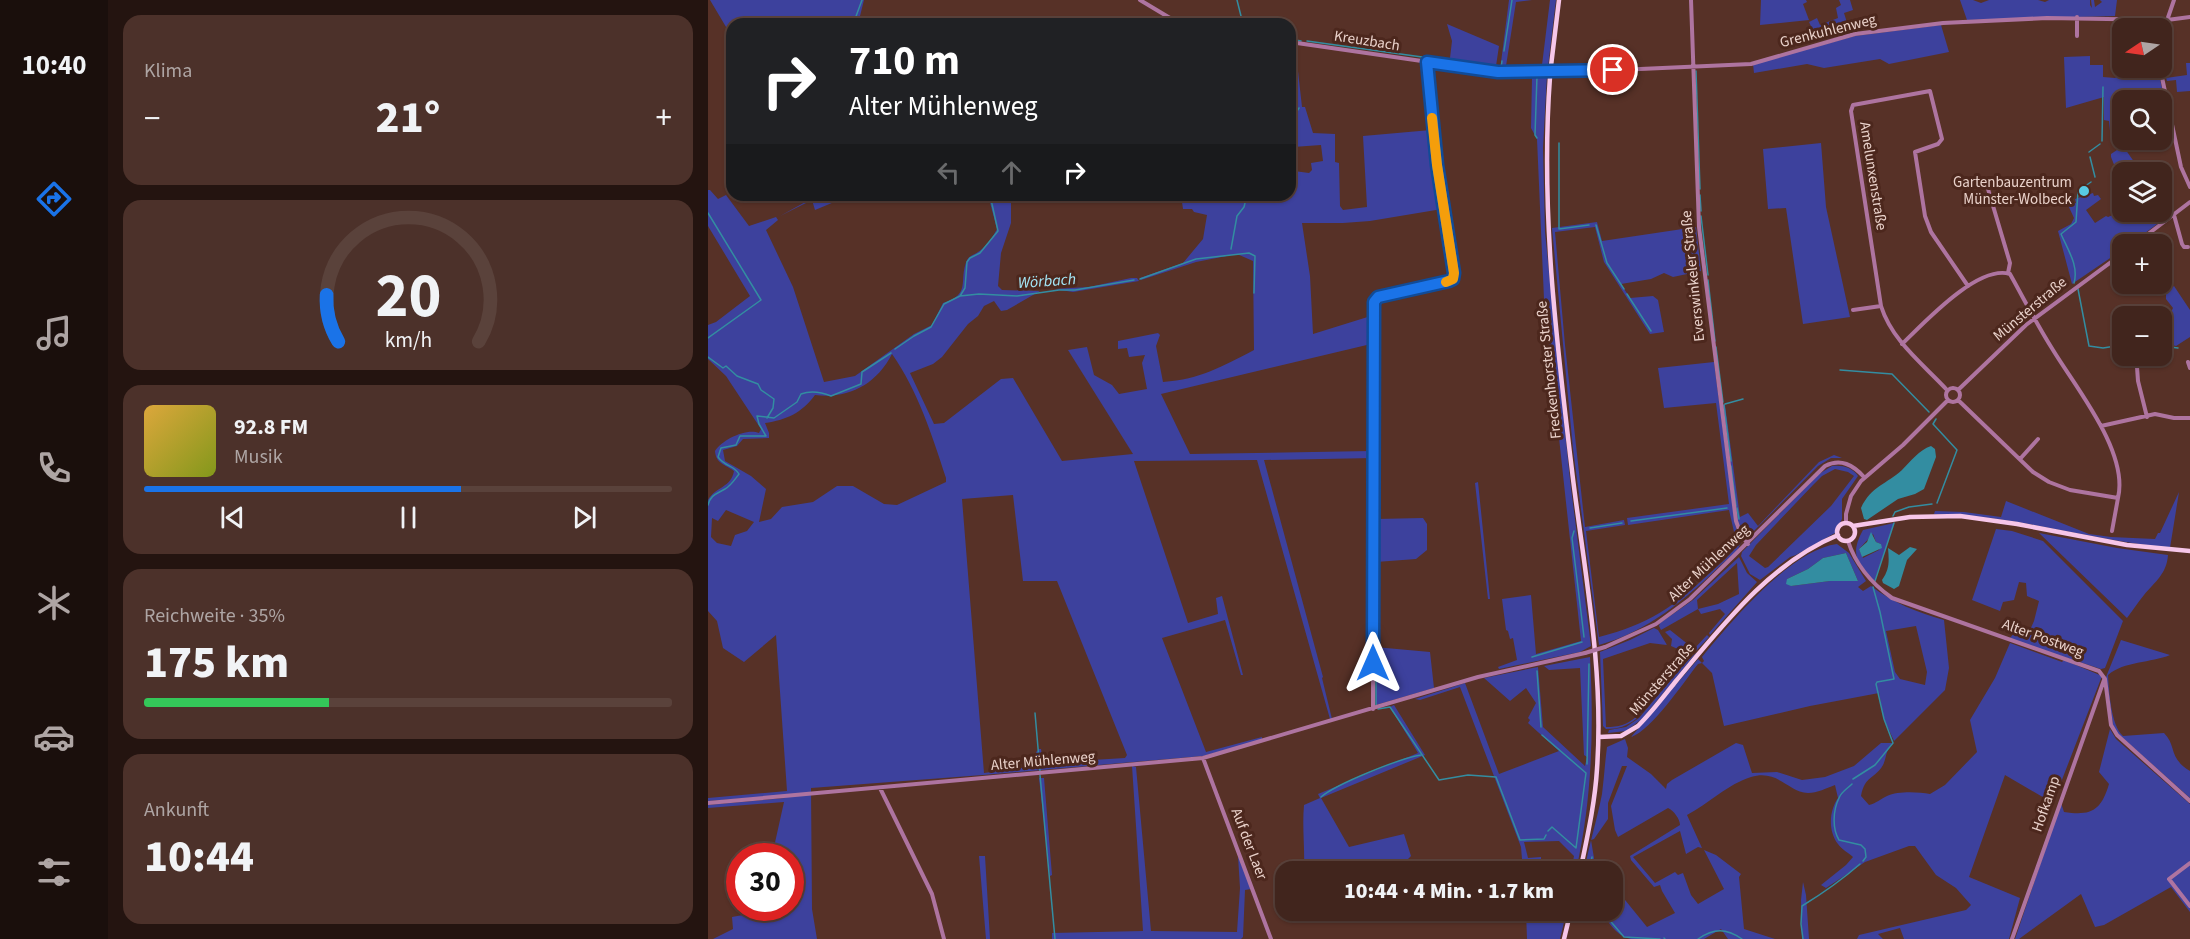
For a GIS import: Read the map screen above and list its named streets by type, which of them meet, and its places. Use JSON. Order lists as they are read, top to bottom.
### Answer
{
  "streets": {
    "main road": ["Münsterstraße", "Freckenhorster Straße"],
    "street": [
      "Grenkuhlenweg",
      "Kreuzbach",
      "Amelunxenstraße",
      "Everswinkeler Straße",
      "Alter Mühlenweg",
      "Alter Postweg",
      "Hofkamp",
      "Auf der Laer"
    ]
  },
  "crossings": [
    ["Grenkuhlenweg", "Kreuzbach"],
    ["Grenkuhlenweg", "Everswinkeler Straße"],
    ["Kreuzbach", "Everswinkeler Straße"],
    ["Amelunxenstraße", "Münsterstraße"],
    ["Everswinkeler Straße", "Alter Mühlenweg"],
    ["Münsterstraße", "Freckenhorster Straße"],
    ["Münsterstraße", "Alter Postweg"],
    ["Alter Mühlenweg", "Auf der Laer"],
    ["Alter Postweg", "Hofkamp"]
  ],
  "water": ["Wörbach"],
  "places": ["Gartenbauzentrum Münster-Wolbeck"],
  "north": "left",
  "page": {
    "tabs": "10:40",
    "tile": [
      "Klima",
      ["Reichweite · 35%", "175 km"],
      ["Ankunft", "10:44"]
    ],
    "map_buttons": ["+", "−"],
    "turn": ["710 m", "Alter Mühlenweg"],
    "heat": ["−", "21°", "+"],
    "song": ["92.8 FM", "Musik"],
    "limit": "30",
    "trip": "10:44 · 4 Min. · 1.7 km",
    "gauge": ["20", "km/h"]
  }
}
